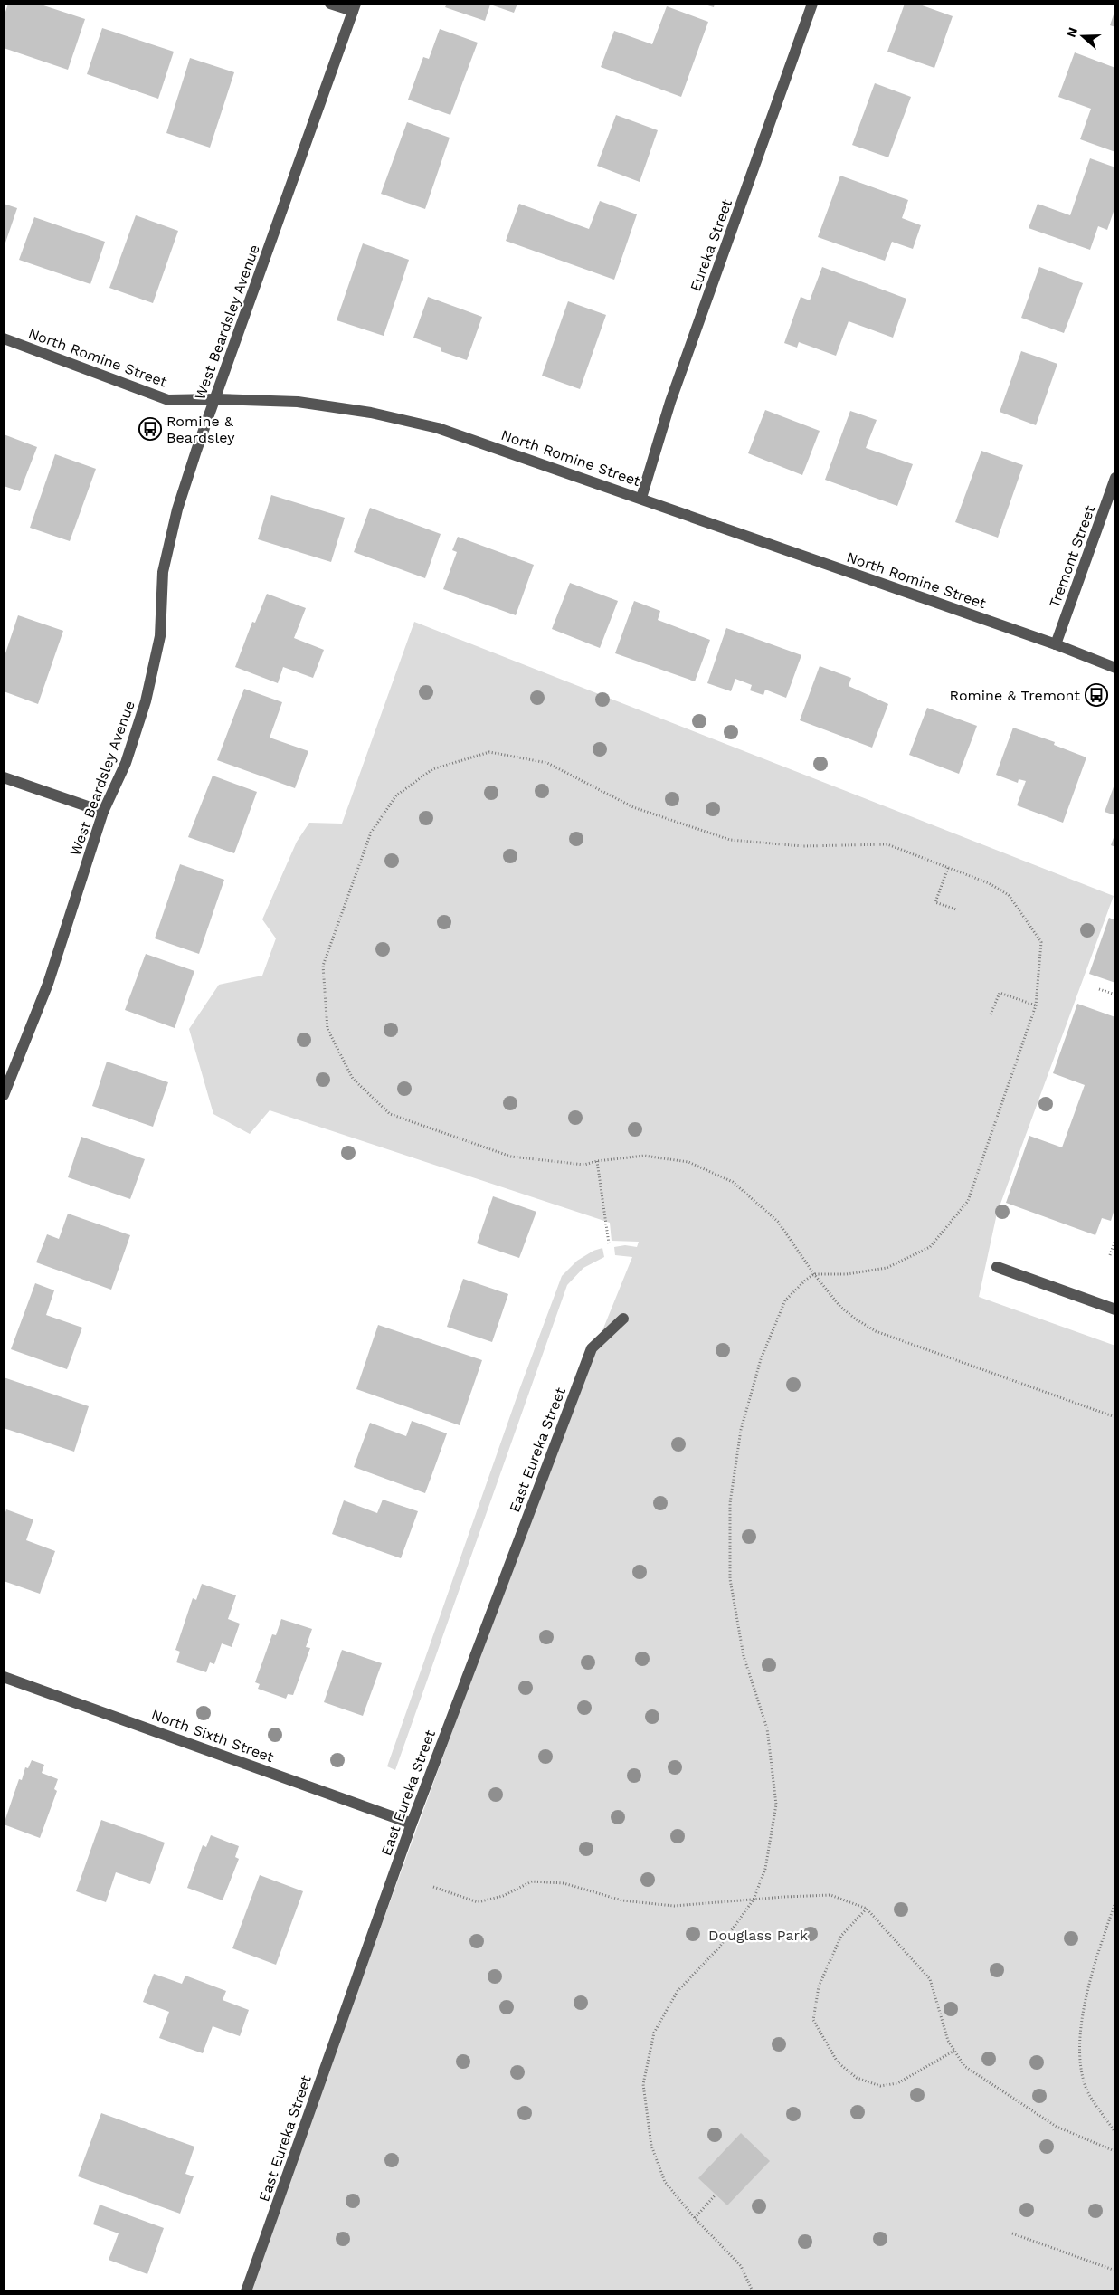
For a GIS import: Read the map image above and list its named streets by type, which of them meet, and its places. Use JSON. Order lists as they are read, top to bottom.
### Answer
{
  "streets": {
    "street": [
      "Eureka Street",
      "West Beardsley Avenue",
      "North Romine Street",
      "Tremont Street",
      "East Eureka Street",
      "North Sixth Street"
    ]
  },
  "crossings": [
    ["Eureka Street", "North Romine Street"],
    ["West Beardsley Avenue", "North Romine Street"],
    ["North Romine Street", "Tremont Street"],
    ["East Eureka Street", "North Sixth Street"]
  ],
  "parks": ["Douglass Park"],
  "places": {
    "bus stop": ["Romine & Beardsley", "Romine & Tremont"]
  },
  "north": "left"
}
